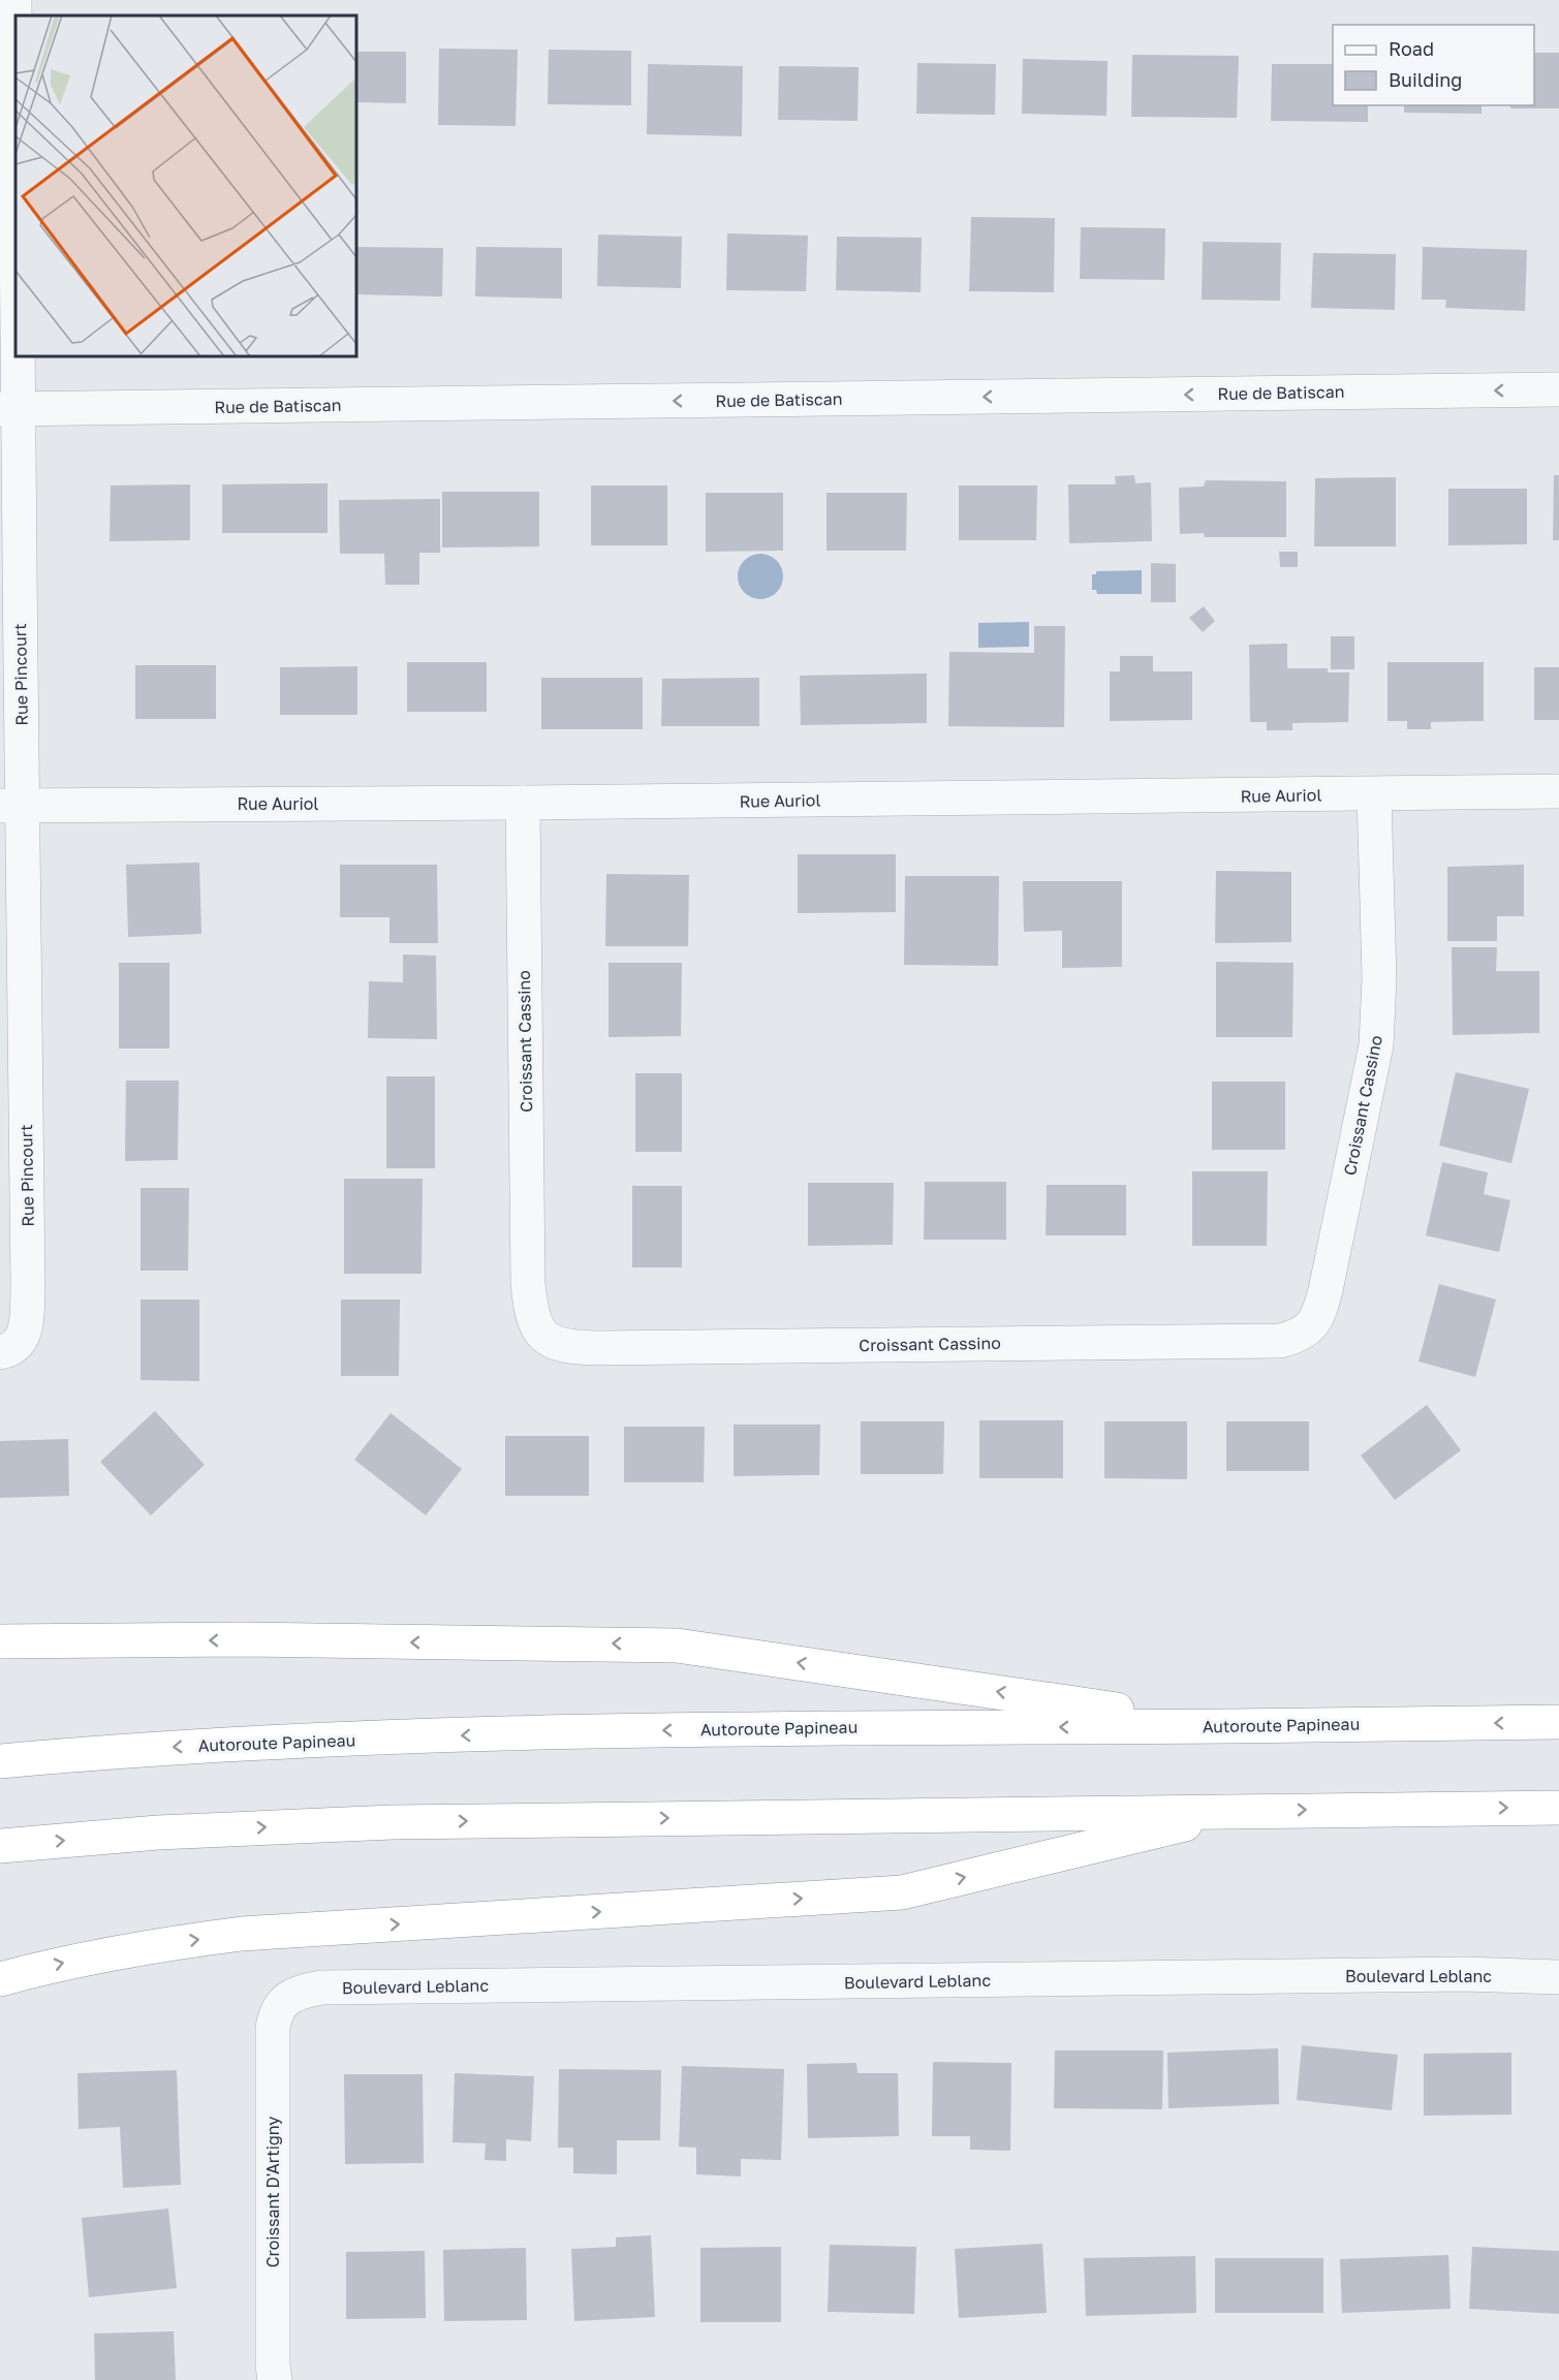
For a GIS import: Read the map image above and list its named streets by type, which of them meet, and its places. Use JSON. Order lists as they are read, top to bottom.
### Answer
{
  "streets": {
    "highway": ["Autoroute Papineau"],
    "street": [
      "Rue de Batiscan",
      "Rue Pincourt",
      "Rue Auriol",
      "Croissant Cassino",
      "Boulevard Leblanc",
      "Croissant D'Artigny"
    ]
  },
  "crossings": [
    ["Rue de Batiscan", "Rue Pincourt"],
    ["Rue Pincourt", "Rue Auriol"],
    ["Rue Auriol", "Croissant Cassino"],
    ["Boulevard Leblanc", "Croissant D'Artigny"]
  ],
  "one_way": ["Rue de Batiscan"],
  "legend": ["Road", "Building"]
}
